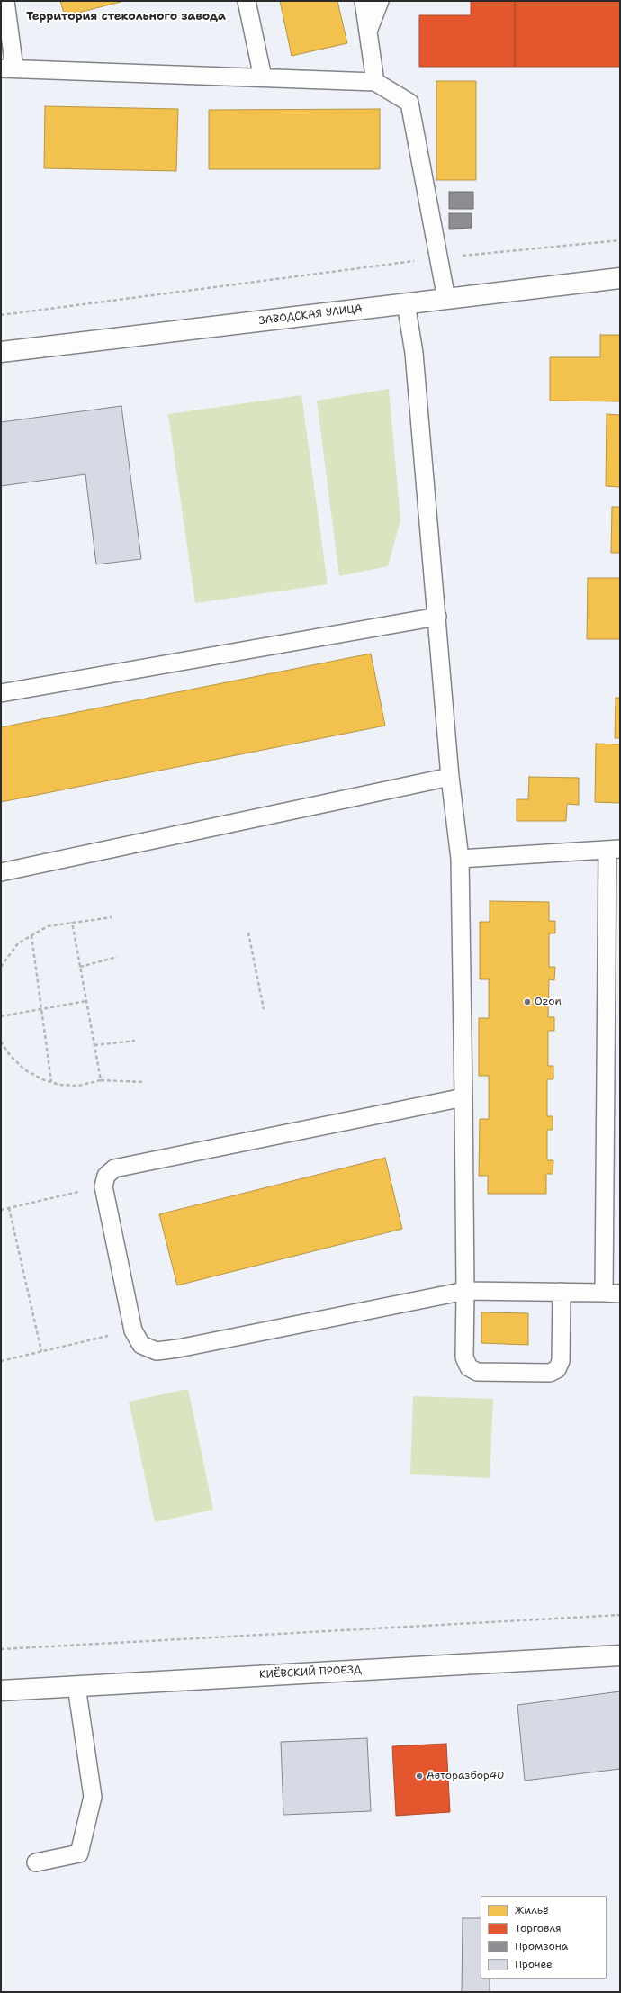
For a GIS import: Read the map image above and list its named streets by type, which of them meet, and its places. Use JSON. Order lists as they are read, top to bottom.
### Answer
{
  "streets": {
    "street": ["ЗАВОДСКАЯ УЛИЦА", "КИЁВСКИЙ ПРОЕЗД"]
  },
  "districts": ["Территория стекольного завода"],
  "places": ["Ozon", "Авторазбор40"],
  "legend": [
    "Жильё",
    "Торговля",
    "Промзона",
    "Прочее"
  ]
}
